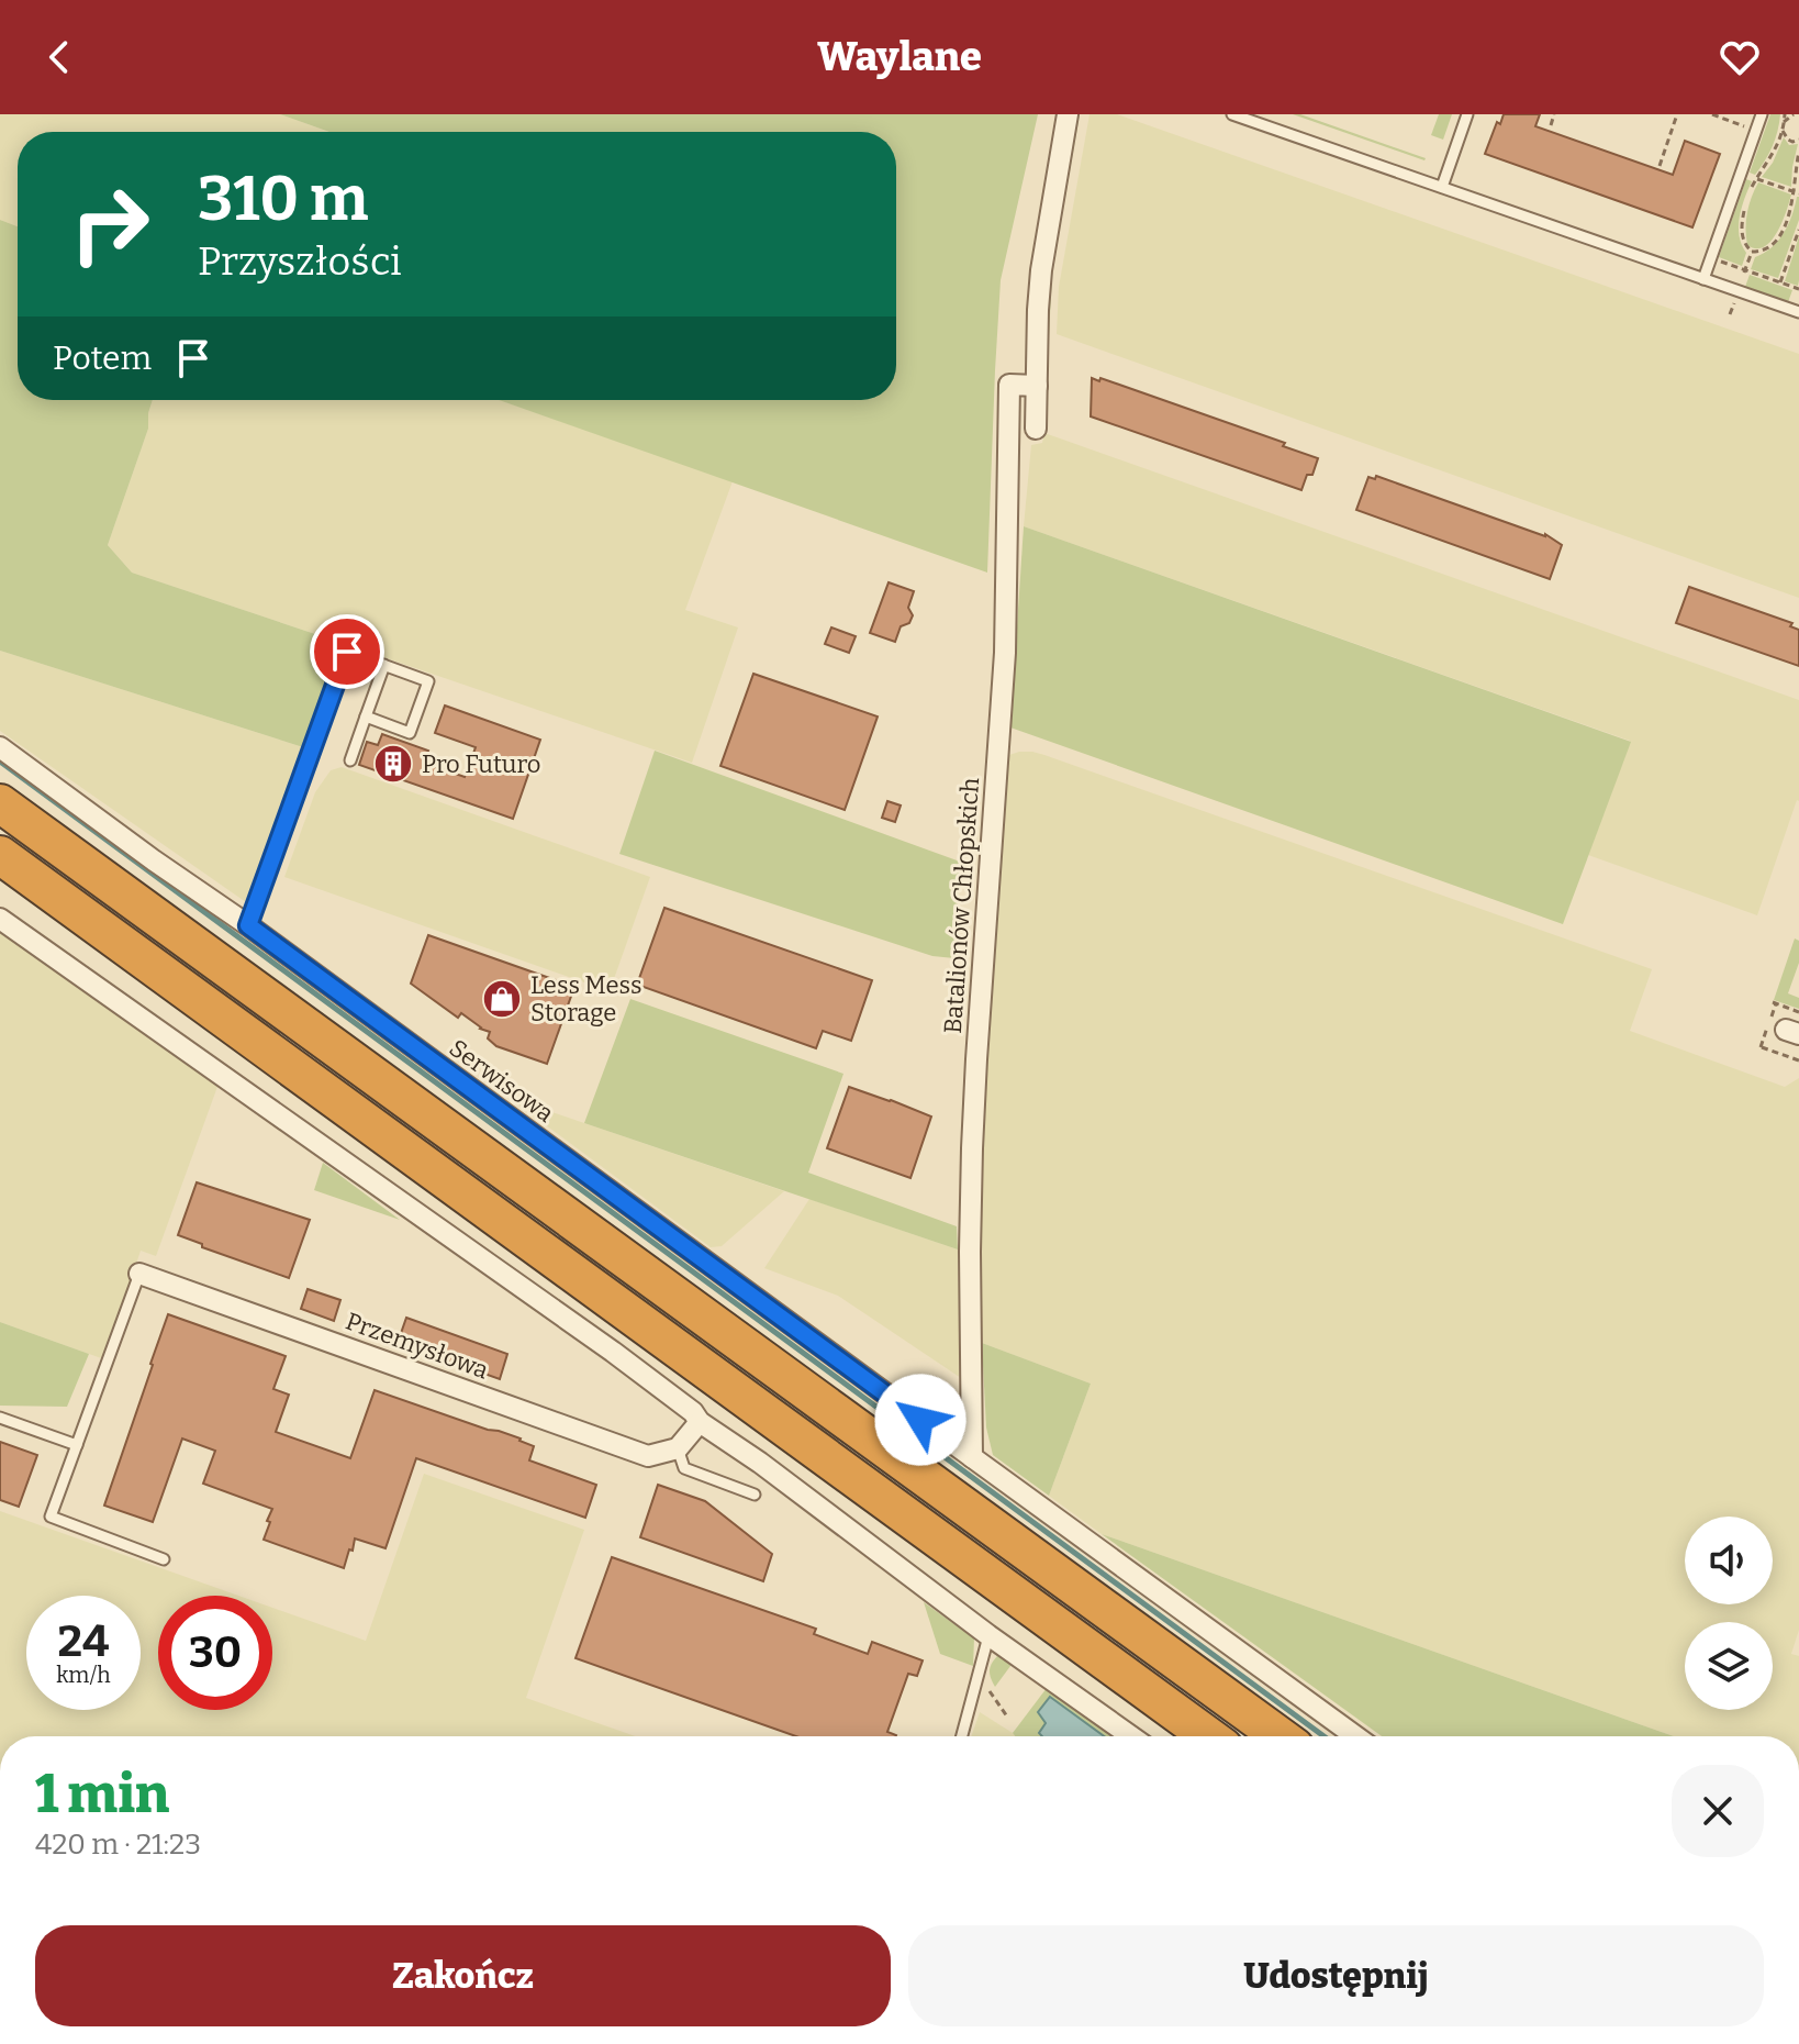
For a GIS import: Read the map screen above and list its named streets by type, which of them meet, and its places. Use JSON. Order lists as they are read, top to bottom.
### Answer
{
  "streets": {
    "street": ["Batalionów Chłopskich", "Serwisowa", "Przemysłowa"]
  },
  "crossings": [
    ["Batalionów Chłopskich", "Serwisowa"]
  ],
  "places": {
    "building": ["Pro Futuro"],
    "shop": ["Less Mess Storage"]
  },
  "page": {
    "header": "Waylane",
    "turn": ["310 m", "Przyszłości"],
    "then": "Potem",
    "speed": "24 km/h",
    "limit": "30",
    "heading": ["1 min", "420 m · 21:23"],
    "buttons": ["Zakończ", "Udostępnij"]
  }
}
